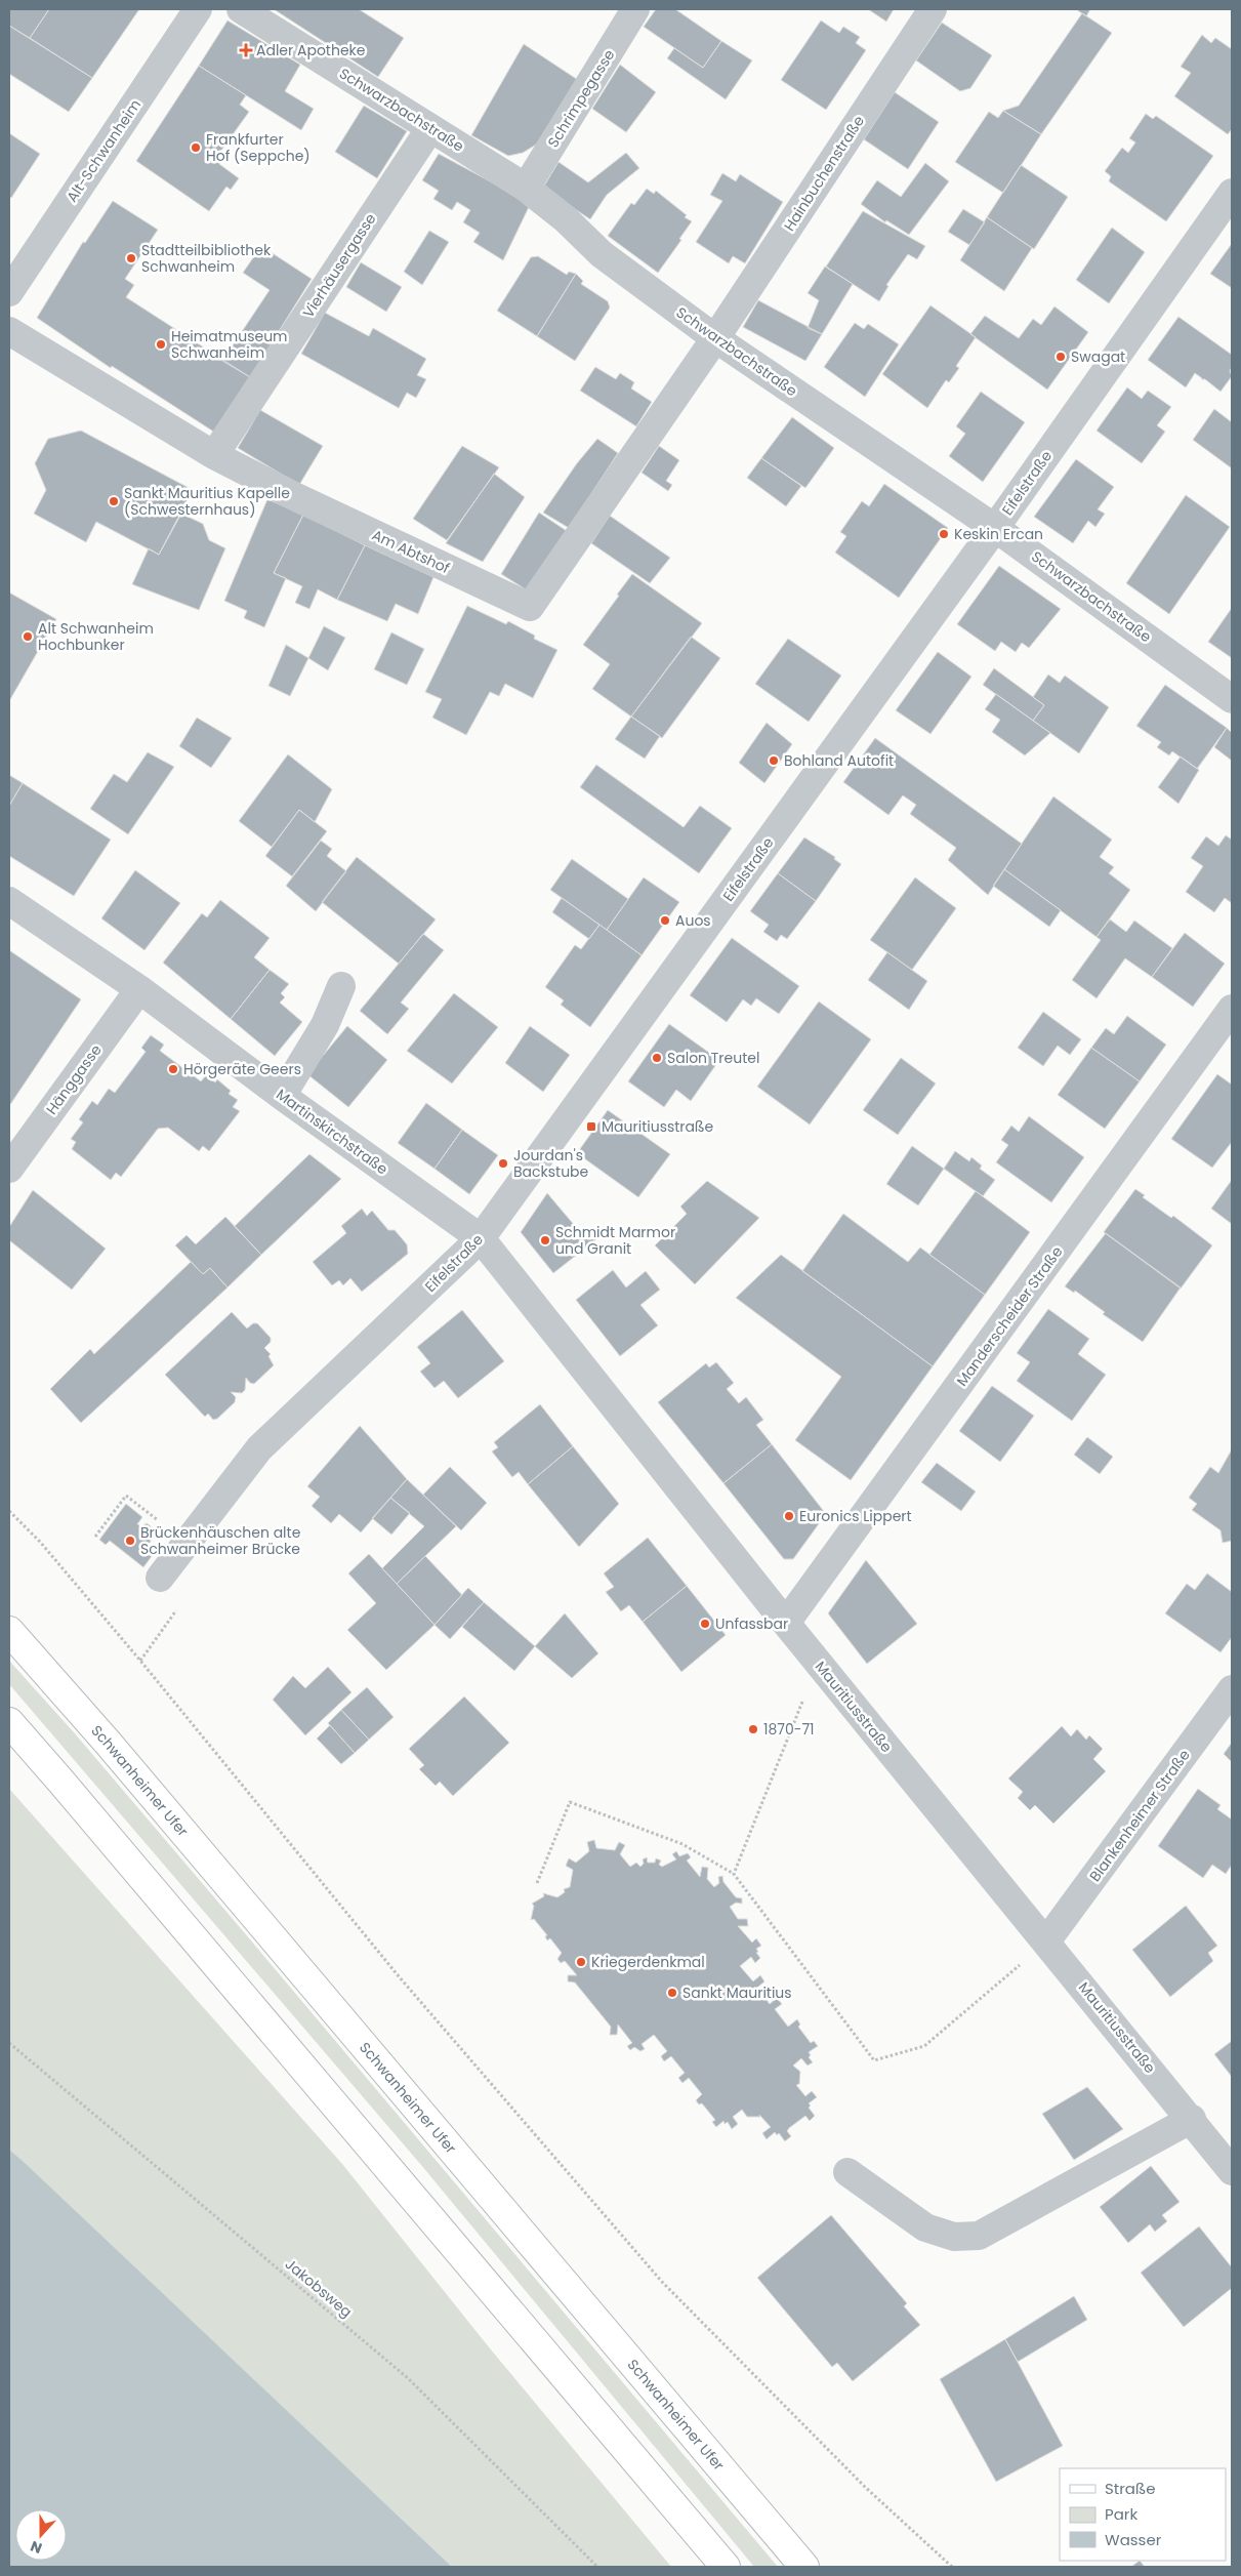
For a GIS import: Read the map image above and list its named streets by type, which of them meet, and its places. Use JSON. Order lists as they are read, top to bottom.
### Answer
{
  "streets": {
    "main road": ["Schwanheimer Ufer"],
    "street": [
      "Schrimpegasse",
      "Schwarzbachstraße",
      "Alt-Schwanheim",
      "Hainbuchenstraße",
      "Vierhäusergasse",
      "Eifelstraße",
      "Am Abtshof",
      "Hänggasse",
      "Martinskirchstraße",
      "Manderscheider Straße",
      "Mauritiusstraße",
      "Blankenheimer Straße"
    ],
    "path": ["Jakobsweg"]
  },
  "crossings": [
    ["Schrimpegasse", "Schwarzbachstraße"],
    ["Schwarzbachstraße", "Hainbuchenstraße"],
    ["Schwarzbachstraße", "Vierhäusergasse"],
    ["Schwarzbachstraße", "Eifelstraße"],
    ["Schwarzbachstraße", "Am Abtshof"],
    ["Hainbuchenstraße", "Am Abtshof"],
    ["Vierhäusergasse", "Am Abtshof"],
    ["Eifelstraße", "Martinskirchstraße"],
    ["Eifelstraße", "Mauritiusstraße"],
    ["Hänggasse", "Martinskirchstraße"],
    ["Martinskirchstraße", "Mauritiusstraße"],
    ["Manderscheider Straße", "Mauritiusstraße"],
    ["Mauritiusstraße", "Blankenheimer Straße"]
  ],
  "places": {
    "health": ["Adler Apotheke"],
    "other": [
      "Frankfurter Hof (Seppche)",
      "Stadtteilbibliothek Schwanheim",
      "Heimatmuseum Schwanheim",
      "Swagat",
      "Sankt Mauritius Kapelle (Schwesternhaus)",
      "Keskin Ercan",
      "Alt Schwanheim Hochbunker",
      "Bohland Autofit",
      "Auos",
      "Salon Treutel",
      "Hörgeräte Geers",
      "Jourdan's Backstube",
      "Schmidt Marmor und Granit",
      "Euronics Lippert",
      "Brückenhäuschen alte Schwanheimer Brücke",
      "Unfassbar",
      "1870-71",
      "Kriegerdenkmal",
      "Sankt Mauritius"
    ],
    "transit": ["Mauritiusstraße"]
  },
  "legend": ["Straße", "Park", "Wasser"],
  "north": "bottom"
}
